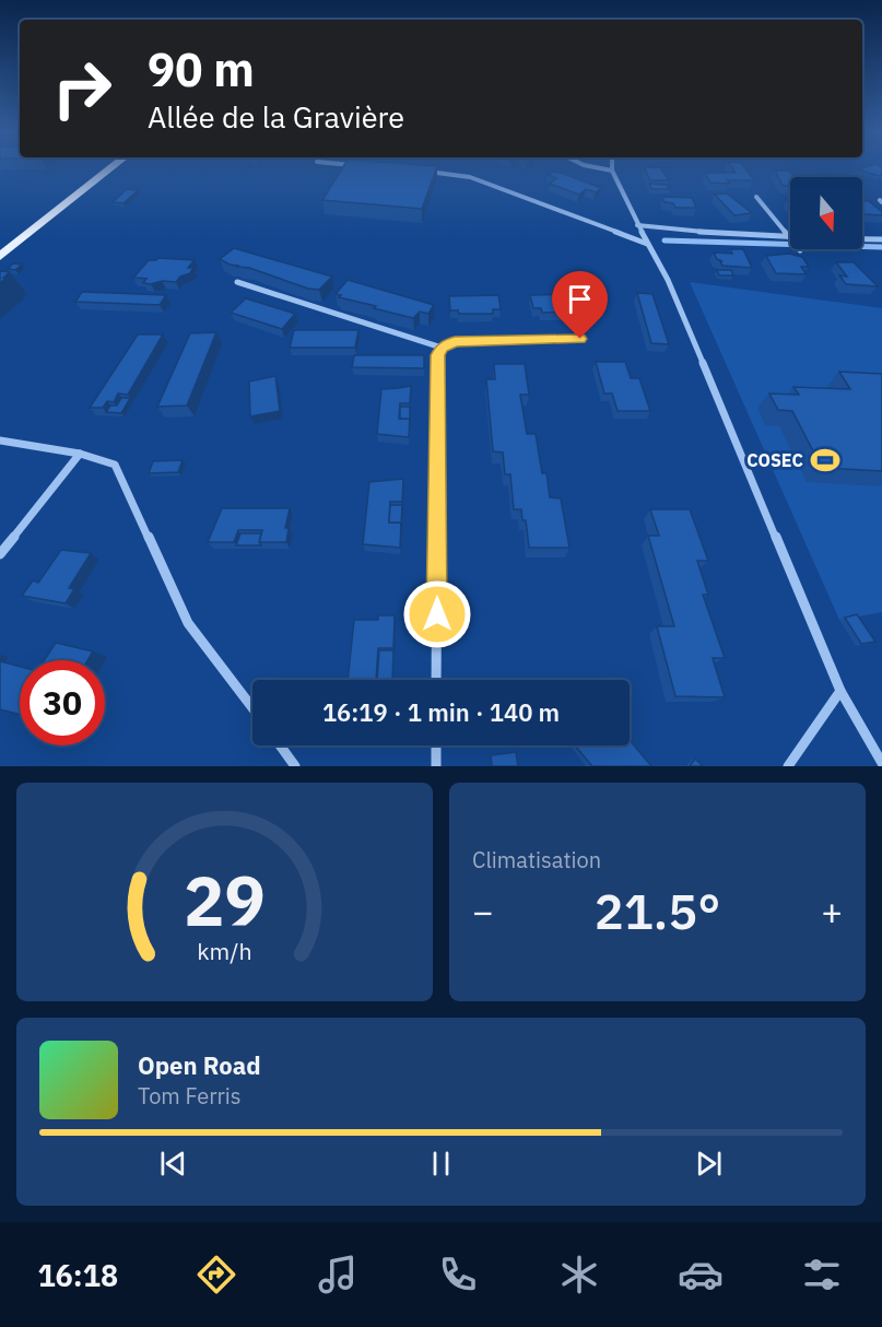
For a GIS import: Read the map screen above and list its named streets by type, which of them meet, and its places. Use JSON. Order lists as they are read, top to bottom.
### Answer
{
  "places": {
    "sports": ["COSEC"]
  },
  "north": "bottom",
  "page": {
    "turn": ["90 m", "Allée de la Gravière"],
    "limit": "30",
    "trip": "16:19 · 1 min · 140 m",
    "tile": "Climatisation",
    "heat": ["−", "21.5°", "+"],
    "song": ["Open Road", "Tom Ferris"],
    "tabs": "16:18",
    "gauge": ["29", "km/h"]
  }
}
